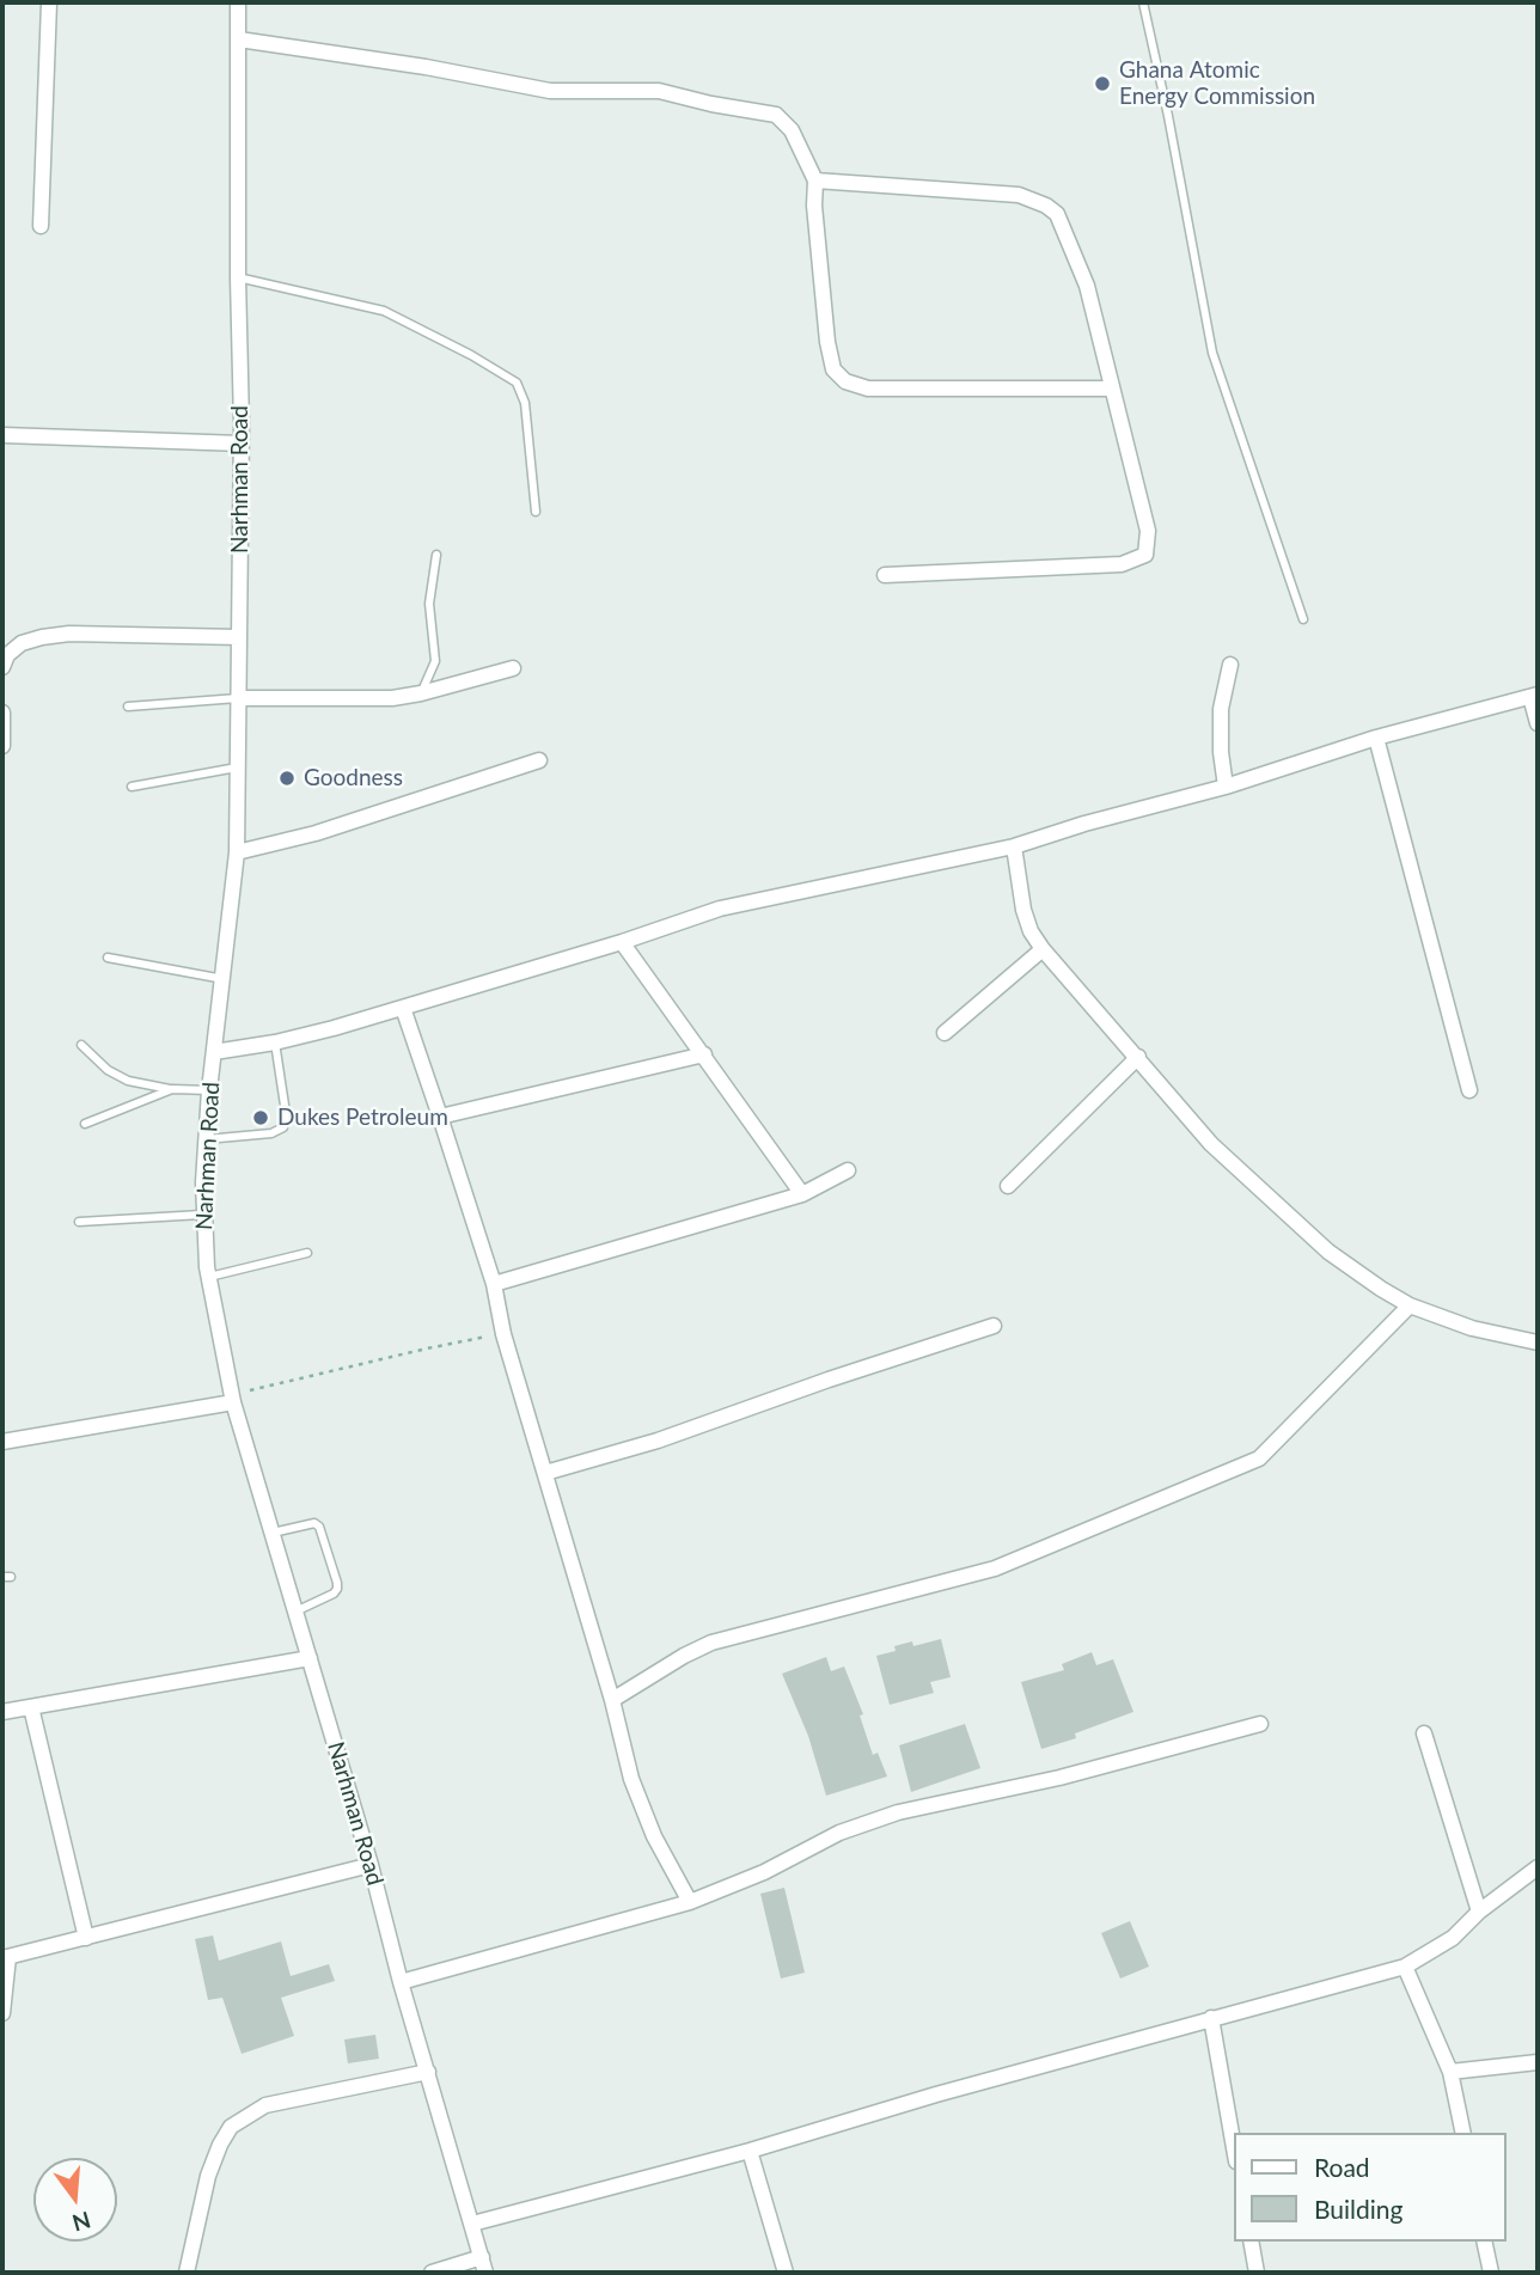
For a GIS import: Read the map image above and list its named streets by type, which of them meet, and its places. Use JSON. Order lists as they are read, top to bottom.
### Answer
{
  "streets": {
    "street": ["Narhman Road"]
  },
  "places": ["Ghana Atomic Energy Commission", "Goodness", "Dukes Petroleum"],
  "legend": ["Road", "Building"],
  "north": "bottom"
}
